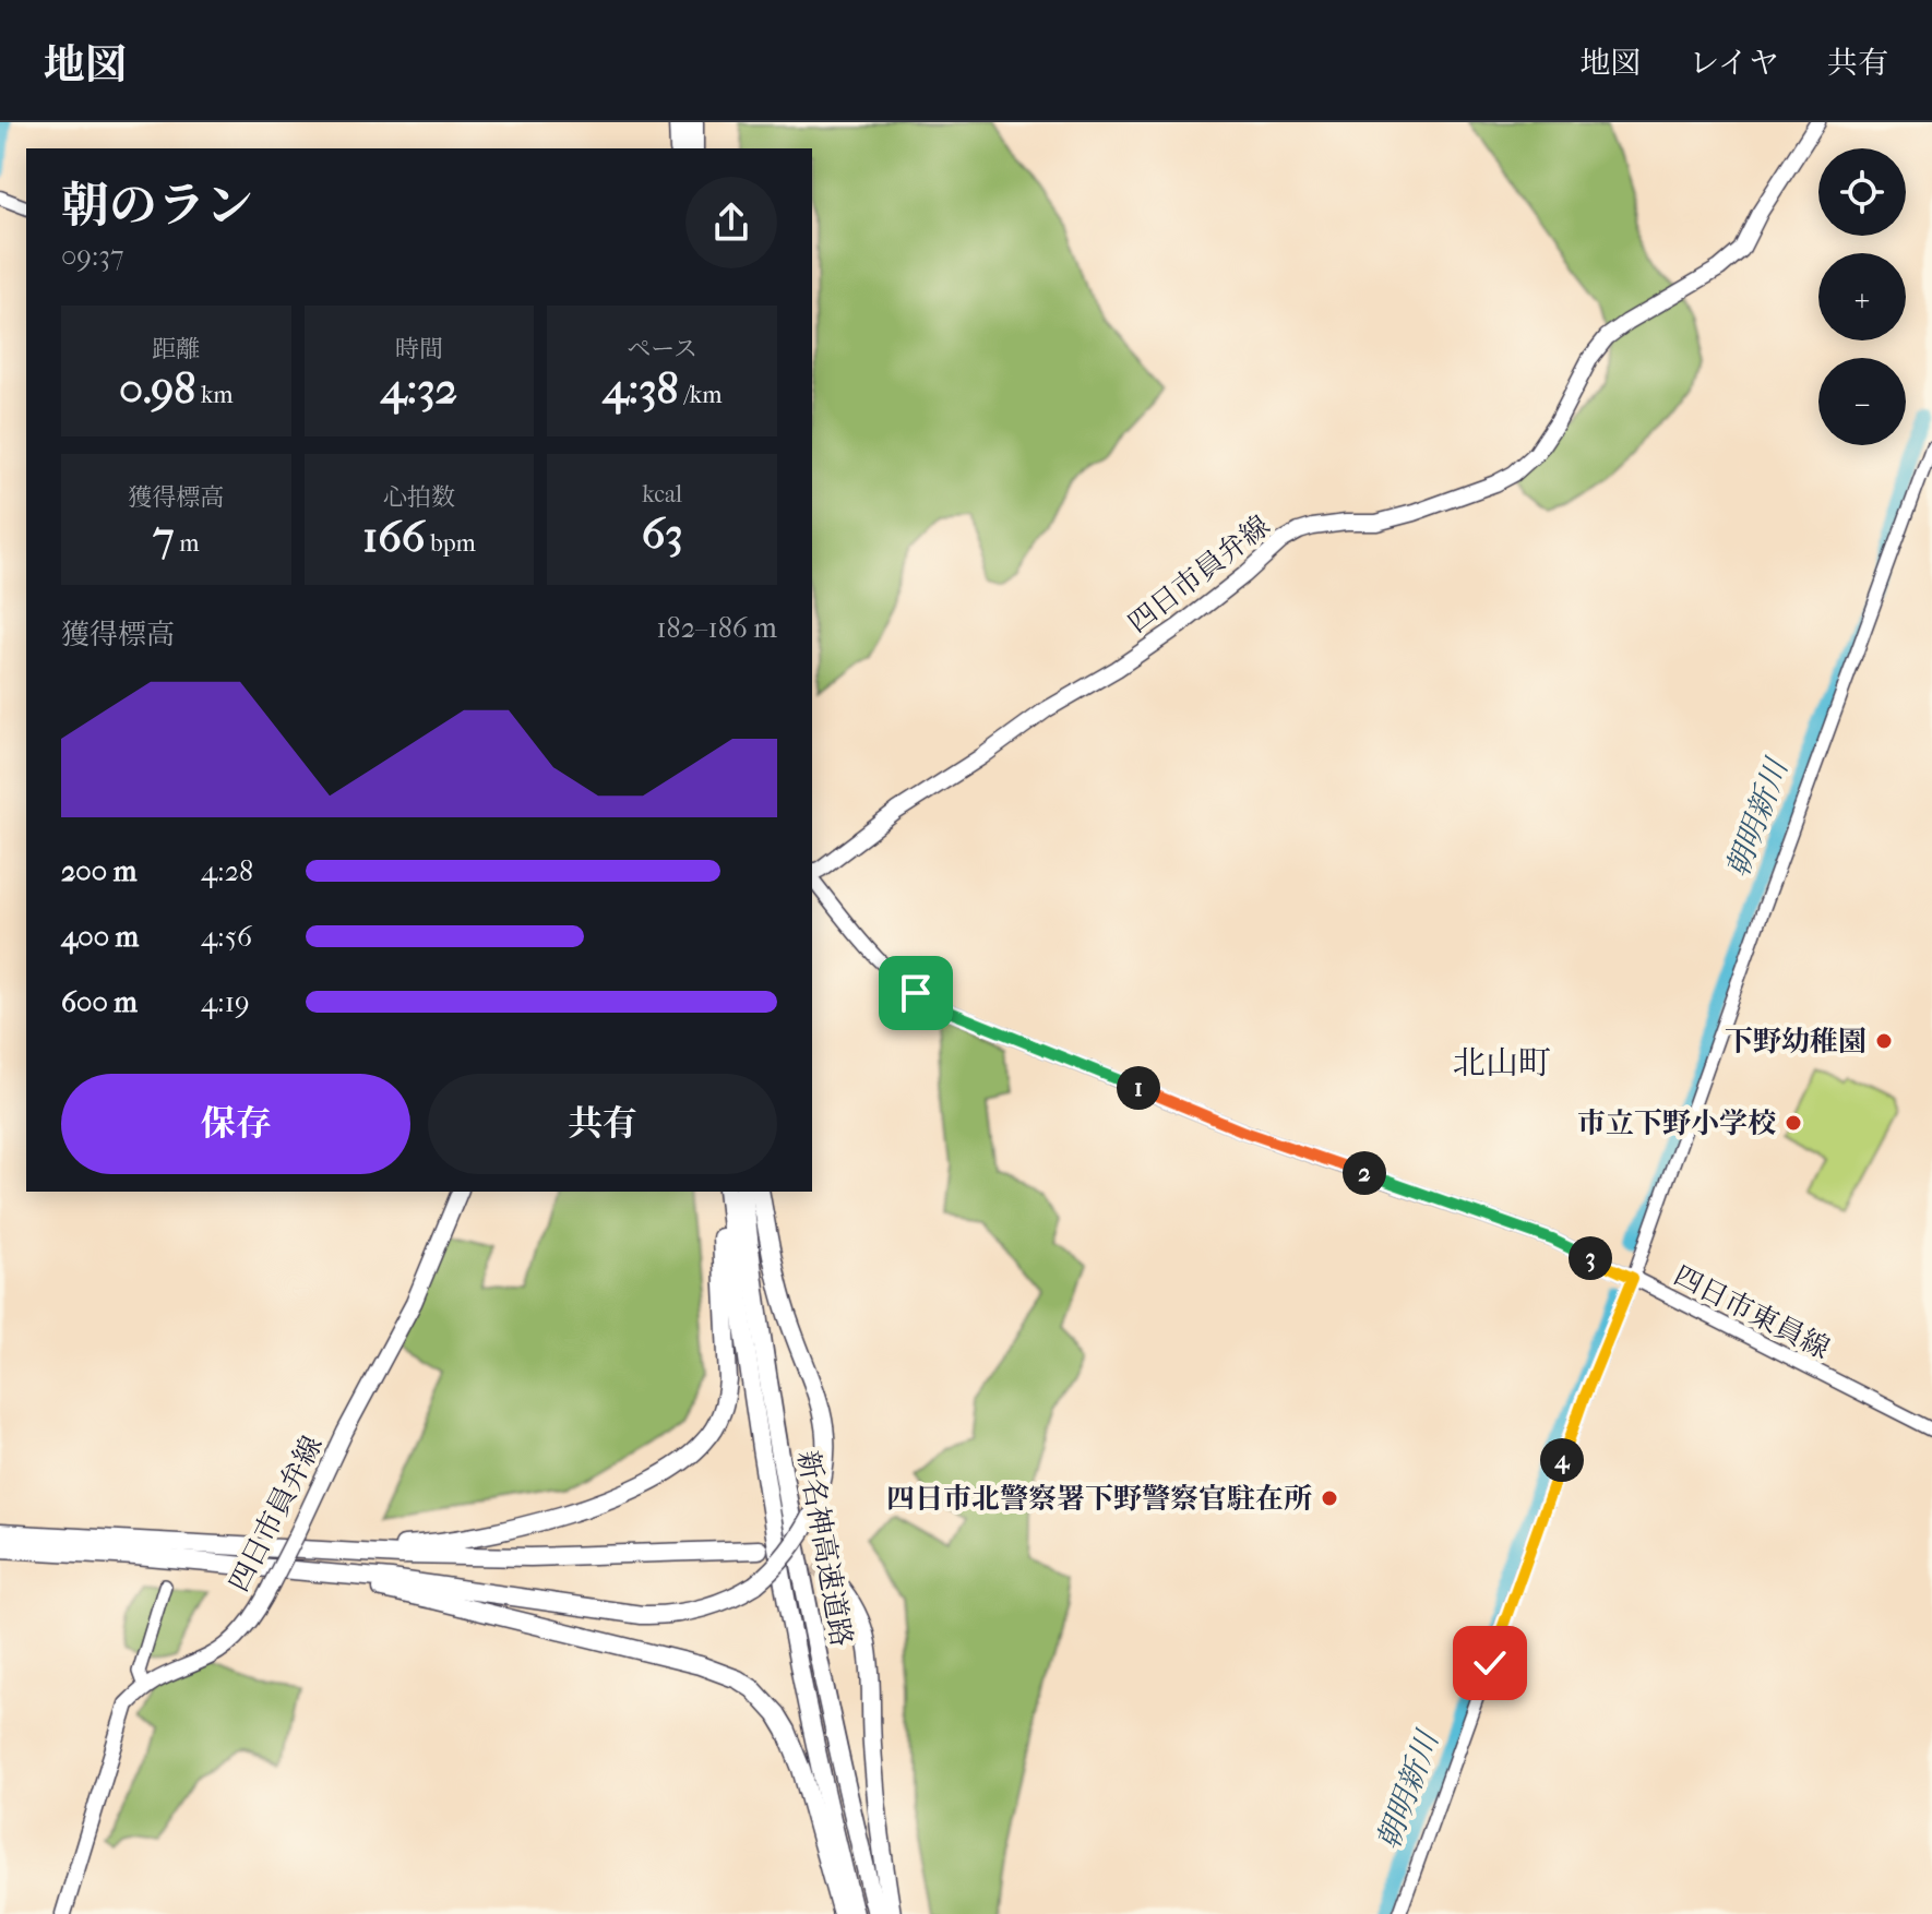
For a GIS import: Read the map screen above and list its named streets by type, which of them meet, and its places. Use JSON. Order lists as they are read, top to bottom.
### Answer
{
  "streets": {
    "highway": ["新名神高速道路"],
    "main road": ["四日市員弁線", "四日市東員線"]
  },
  "districts": ["北山町"],
  "water": ["朝明新川"],
  "places": ["下野幼稚園", "市立下野小学校", "四日市北警察署下野警察官駐在所"],
  "page": {
    "header": "地図",
    "nav": ["地図", "レイヤ", "共有"],
    "map_buttons": ["+", "−"],
    "heading": ["朝のラン", "09:37"],
    "stats": [
      ["距離", "0.98 km"],
      ["時間", "4:32"],
      ["ペース", "4:38 /km"],
      ["獲得標高", "7 m"],
      ["心拍数", "166 bpm"],
      ["kcal", "63"]
    ],
    "chart": ["獲得標高", "182–186 m"],
    "list": [
      {
        "name": "200 m",
        "note": "4:28"
      },
      {
        "name": "400 m",
        "note": "4:56"
      },
      {
        "name": "600 m",
        "note": "4:19"
      }
    ],
    "buttons": ["保存", "共有"],
    "pins": [
      "1",
      "2",
      "3",
      "4"
    ]
  }
}
